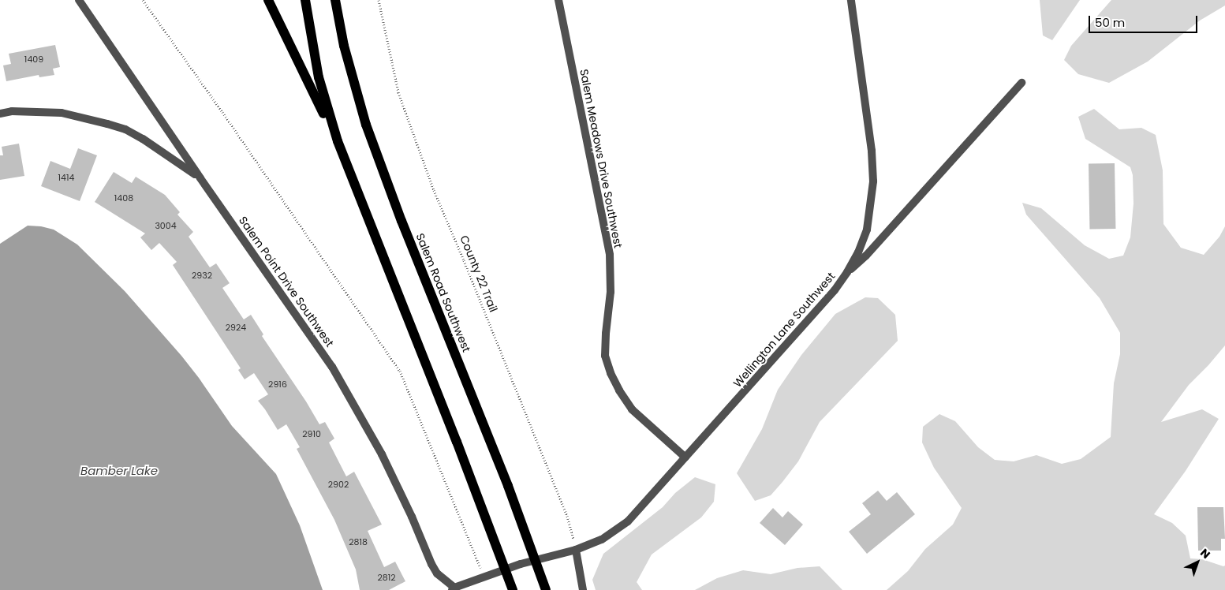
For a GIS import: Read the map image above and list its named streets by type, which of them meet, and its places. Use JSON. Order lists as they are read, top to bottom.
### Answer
{
  "streets": {
    "main road": ["Salem Road Southwest"],
    "street": ["Salem Meadows Drive Southwest", "Salem Point Drive Southwest", "Wellington Lane Southwest"],
    "path": ["County 22 Trail"]
  },
  "crossings": [
    ["Salem Meadows Drive Southwest", "Wellington Lane Southwest"],
    ["County 22 Trail", "Wellington Lane Southwest"],
    ["Salem Point Drive Southwest", "Wellington Lane Southwest"],
    ["Salem Road Southwest", "Wellington Lane Southwest"]
  ],
  "water": ["Bamber Lake"],
  "house_numbers": [
    "1409",
    "1414",
    "1408",
    "3004",
    "2932",
    "2924",
    "2916",
    "2910",
    "2902",
    "2818",
    "2812"
  ],
  "scale_bar": "50 m",
  "north": "top right"
}
